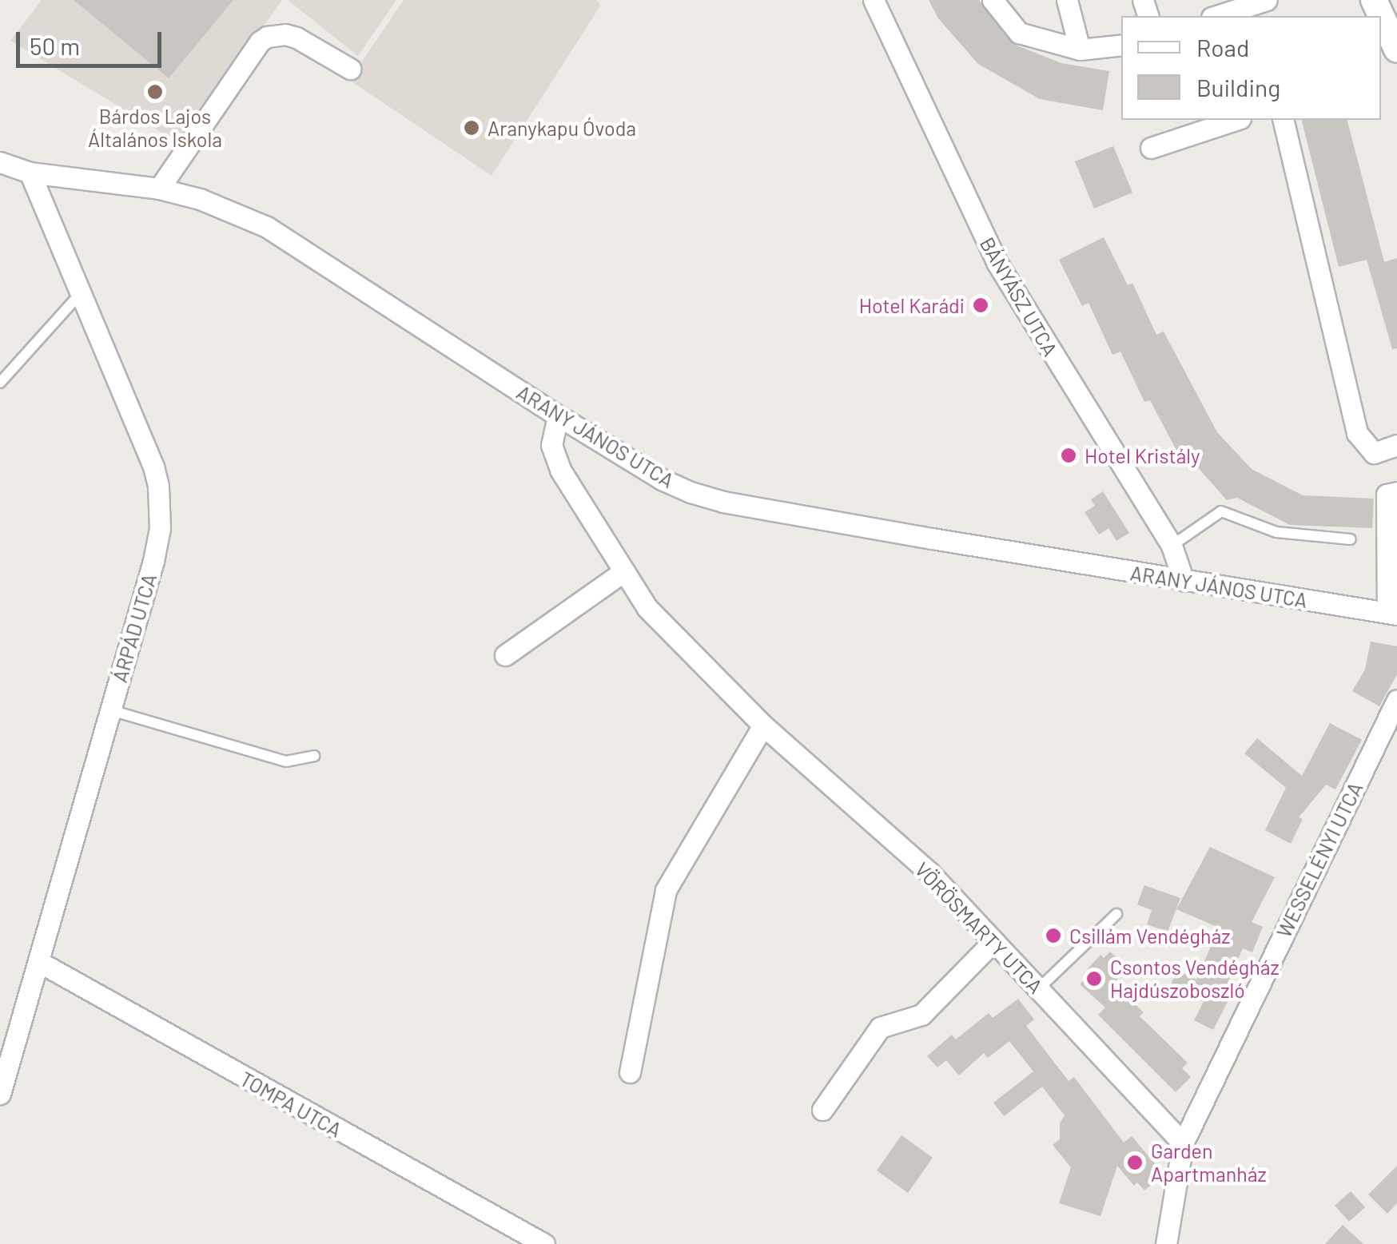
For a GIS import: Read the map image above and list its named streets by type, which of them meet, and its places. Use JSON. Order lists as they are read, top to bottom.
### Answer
{
  "streets": {
    "street": [
      "BÁNYÁSZ UTCA",
      "ARANY JÁNOS UTCA",
      "ÁRPÁD UTCA",
      "WESSELÉNYI UTCA",
      "VÖRÖSMARTY UTCA",
      "TOMPA UTCA"
    ]
  },
  "crossings": [
    ["BÁNYÁSZ UTCA", "ARANY JÁNOS UTCA"],
    ["ARANY JÁNOS UTCA", "ÁRPÁD UTCA"],
    ["ARANY JÁNOS UTCA", "VÖRÖSMARTY UTCA"],
    ["ÁRPÁD UTCA", "TOMPA UTCA"],
    ["WESSELÉNYI UTCA", "VÖRÖSMARTY UTCA"]
  ],
  "places": [
    "Bárdos Lajos Általános Iskola",
    "Aranykapu Óvoda",
    "Hotel Karádi",
    "Hotel Kristály",
    "Csillám Vendégház",
    "Csontos Vendégház Hajdúszoboszló",
    "Garden Apartmanház"
  ],
  "legend": ["Road", "Building"],
  "scale_bar": "50 m"
}
